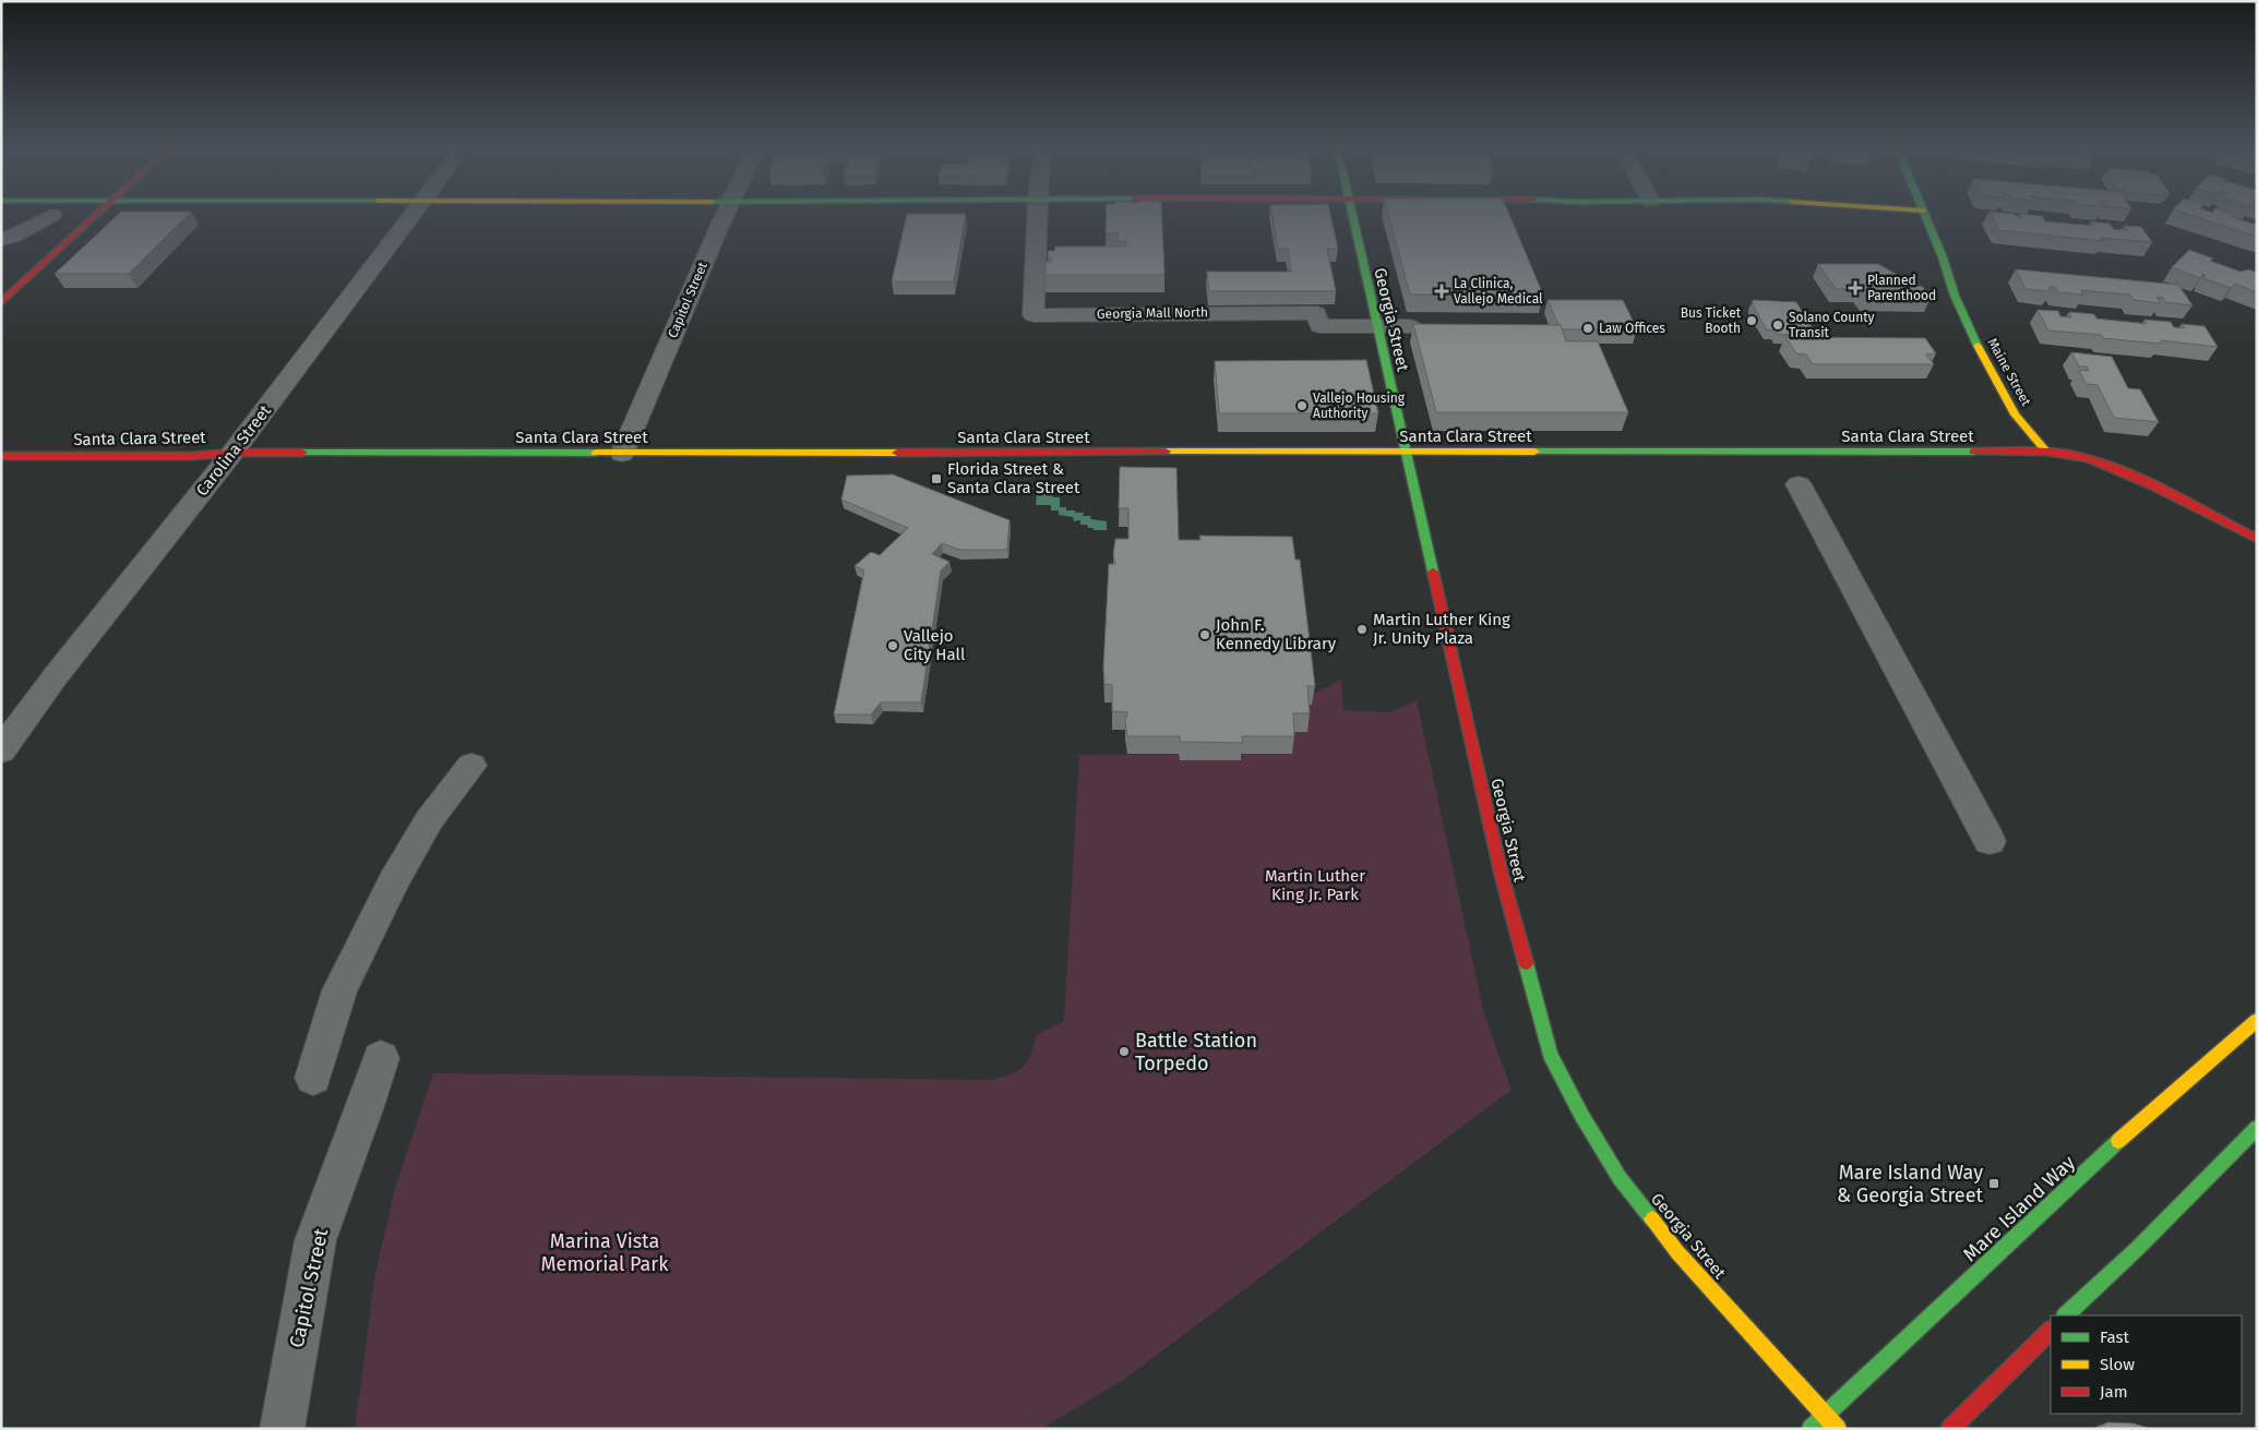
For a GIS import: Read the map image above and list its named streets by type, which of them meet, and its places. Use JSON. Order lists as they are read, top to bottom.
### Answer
{
  "streets": {
    "main road": [
      "Georgia Street",
      "Maine Street",
      "Santa Clara Street",
      "Mare Island Way"
    ],
    "street": ["Capitol Street", "Georgia Mall North", "Carolina Street"]
  },
  "crossings": [
    ["Capitol Street", "Santa Clara Street"],
    ["Georgia Mall North", "Georgia Street"],
    ["Georgia Street", "Santa Clara Street"],
    ["Georgia Street", "Mare Island Way"],
    ["Maine Street", "Santa Clara Street"],
    ["Santa Clara Street", "Carolina Street"]
  ],
  "parks": ["Martin Luther King Jr. Park", "Marina Vista Memorial Park"],
  "places": {
    "health": ["Planned Parenthood", "La Clinica, Vallejo Medical"],
    "other": [
      "Bus Ticket Booth",
      "Solano County Transit",
      "Law Offices",
      "Vallejo Housing Authority",
      "Martin Luther King Jr. Unity Plaza",
      "John F. Kennedy Library",
      "Vallejo City Hall",
      "Battle Station Torpedo"
    ],
    "transit": ["Florida Street & Santa Clara Street", "Mare Island Way & Georgia Street"]
  },
  "legend": ["Fast", "Slow", "Jam"]
}
